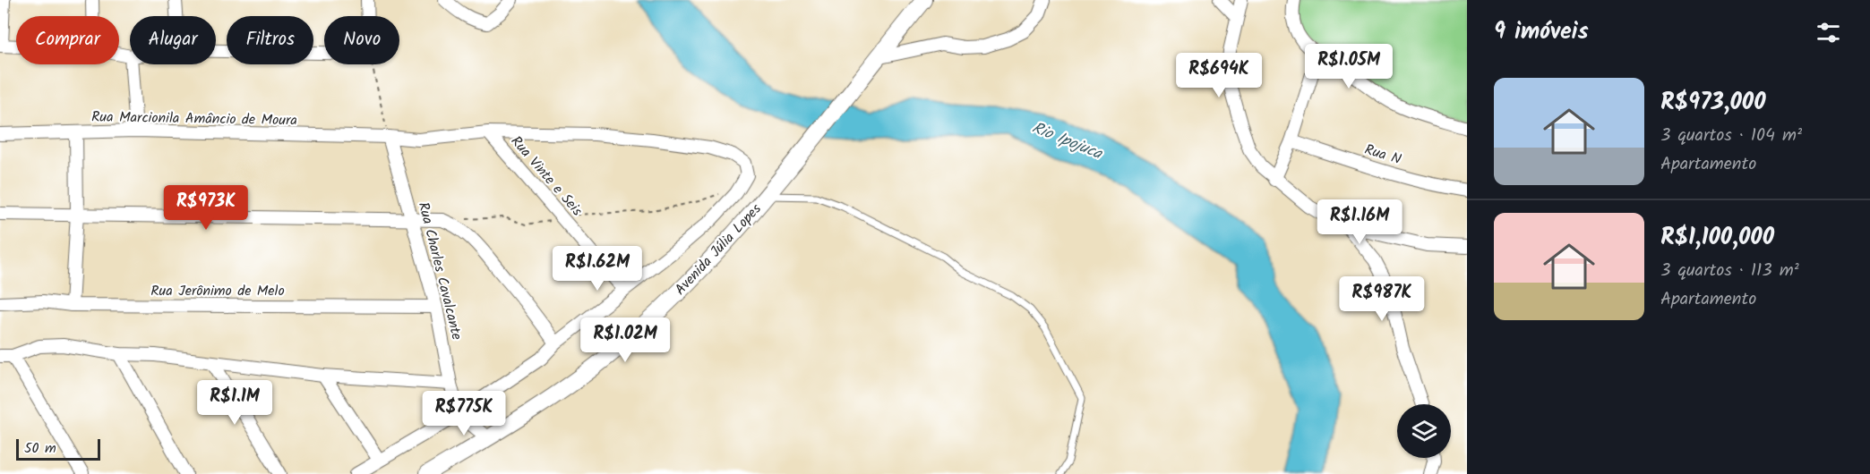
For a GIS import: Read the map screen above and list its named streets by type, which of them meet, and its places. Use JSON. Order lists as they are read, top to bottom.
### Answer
{
  "streets": {
    "main road": ["Avenida Júlia Lopes"],
    "street": [
      "Rua Marcionila Amâncio de Moura",
      "Rua N",
      "Rua Vinte e Seis",
      "Rua Charles Cavalcante",
      "Rua Jerônimo de Melo"
    ]
  },
  "crossings": [
    ["Rua Marcionila Amâncio de Moura", "Rua Vinte e Seis"],
    ["Rua Marcionila Amâncio de Moura", "Rua Charles Cavalcante"],
    ["Rua Charles Cavalcante", "Rua Jerônimo de Melo"]
  ],
  "water": ["Rio Ipojuca"],
  "scale_bar": "50 m",
  "page": {
    "heading": "9 imóveis",
    "chip": [
      "Comprar",
      "Alugar",
      "Filtros",
      "Novo"
    ],
    "price": [
      "R$1.05M",
      "R$694K",
      "R$973K",
      "R$1.16M",
      "R$1.62M",
      "R$987K",
      "R$1.02M",
      "R$1.1M",
      "R$775K"
    ],
    "list": [
      {
        "name": "R$973,000",
        "note": "3 quartos · 104 m² · Apartamento"
      },
      {
        "name": "R$1,100,000",
        "note": "3 quartos · 113 m² · Apartamento"
      }
    ],
    "scale": "50 m"
  }
}
